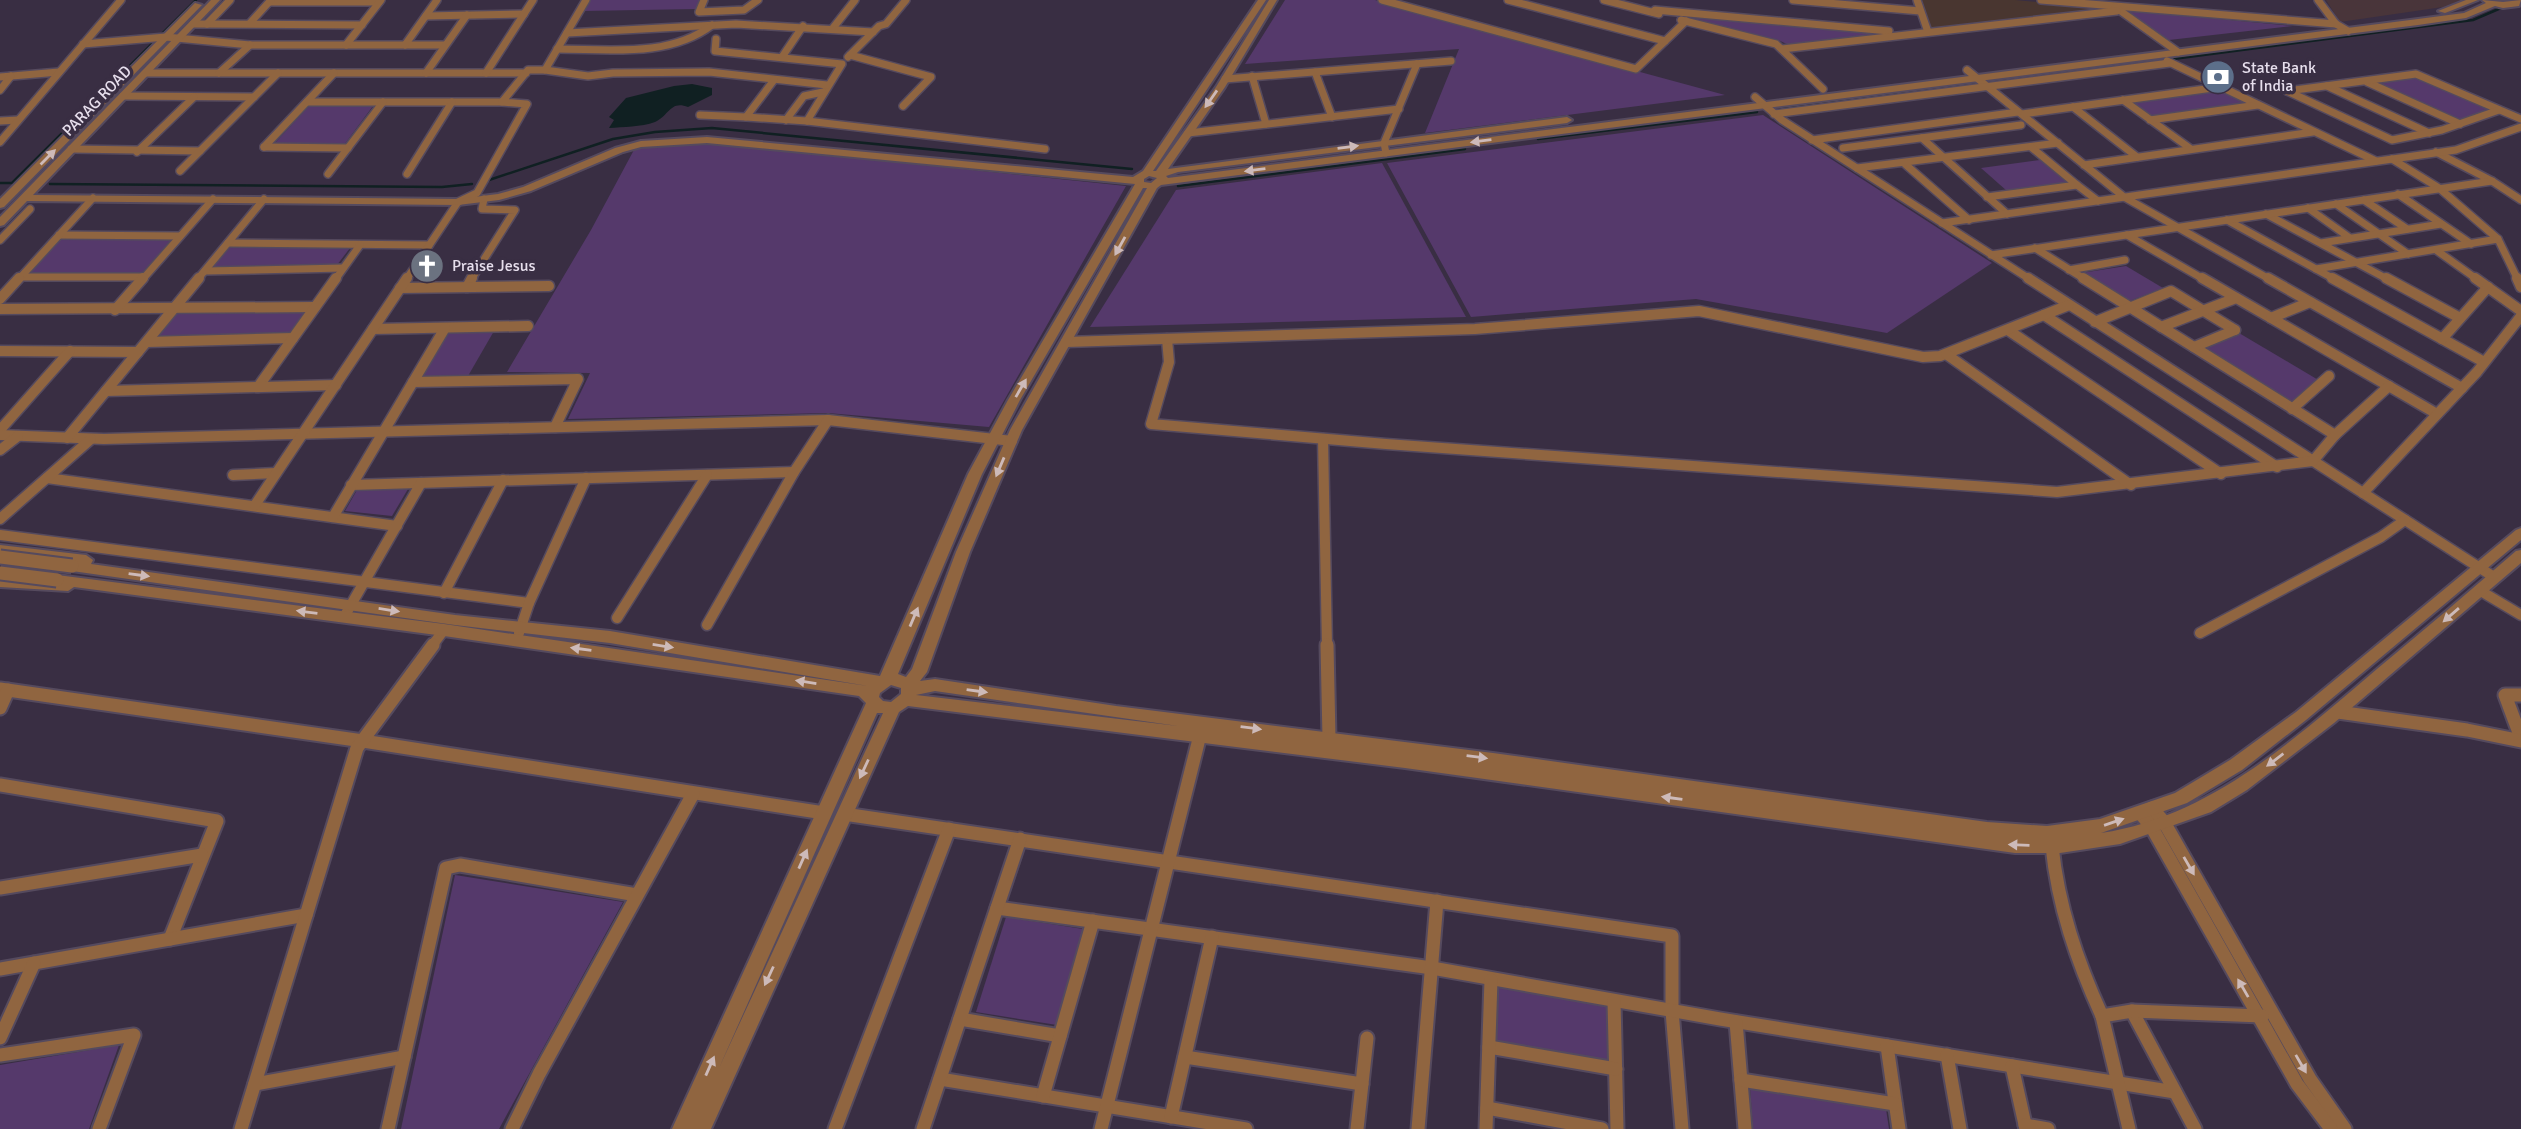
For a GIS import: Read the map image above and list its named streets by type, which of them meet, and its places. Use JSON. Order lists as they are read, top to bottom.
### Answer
{
  "streets": {
    "street": ["PARAG ROAD"]
  },
  "places": {
    "bank": ["State Bank of India"],
    "church": ["Praise Jesus"]
  }
}
